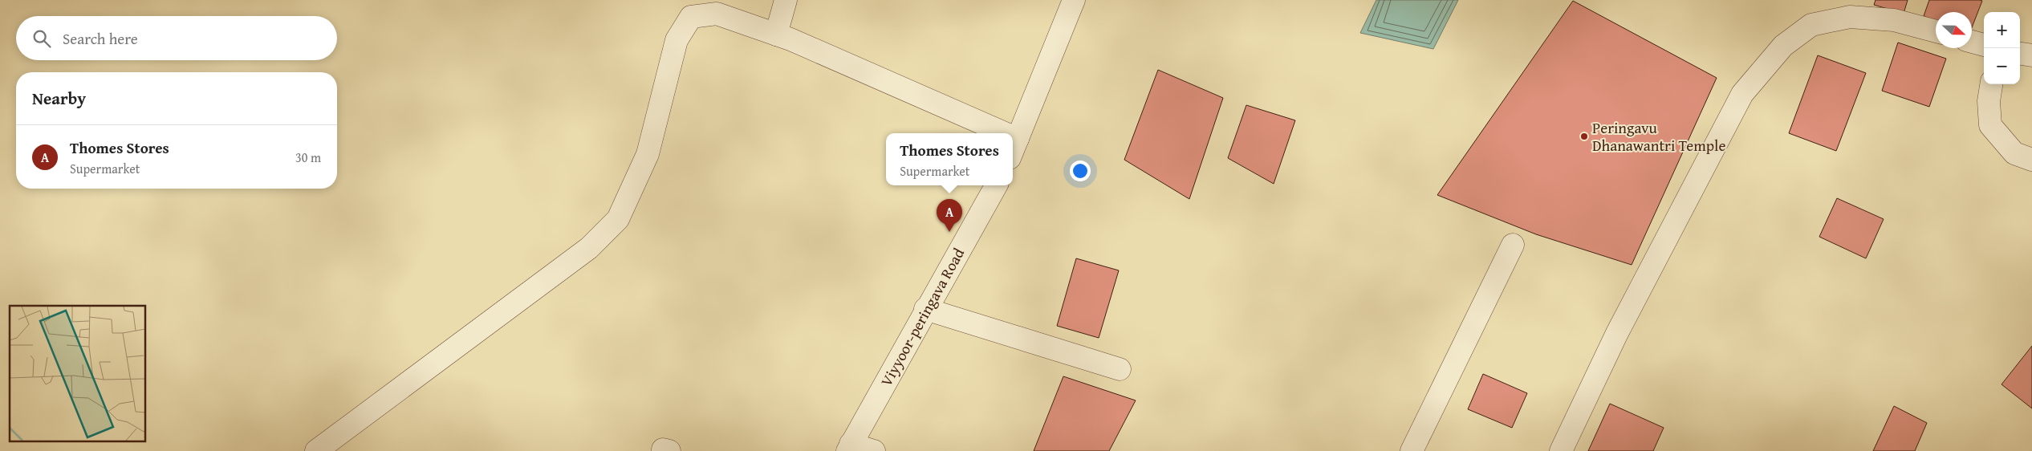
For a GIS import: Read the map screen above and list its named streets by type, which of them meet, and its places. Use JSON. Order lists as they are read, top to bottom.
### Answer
{
  "streets": {
    "street": ["Viyyoor-peringava Road"]
  },
  "places": ["Peringavu Dhanawantri Temple"],
  "north": "right",
  "page": {
    "map_buttons": ["+", "−"],
    "search": "Search here",
    "heading": "Nearby",
    "list": [
      {
        "mark": "A",
        "name": "Thomes Stores",
        "note": "Supermarket",
        "value": "30 m"
      }
    ],
    "popup": ["Thomes Stores", "Supermarket"],
    "pins": "A"
  }
}
